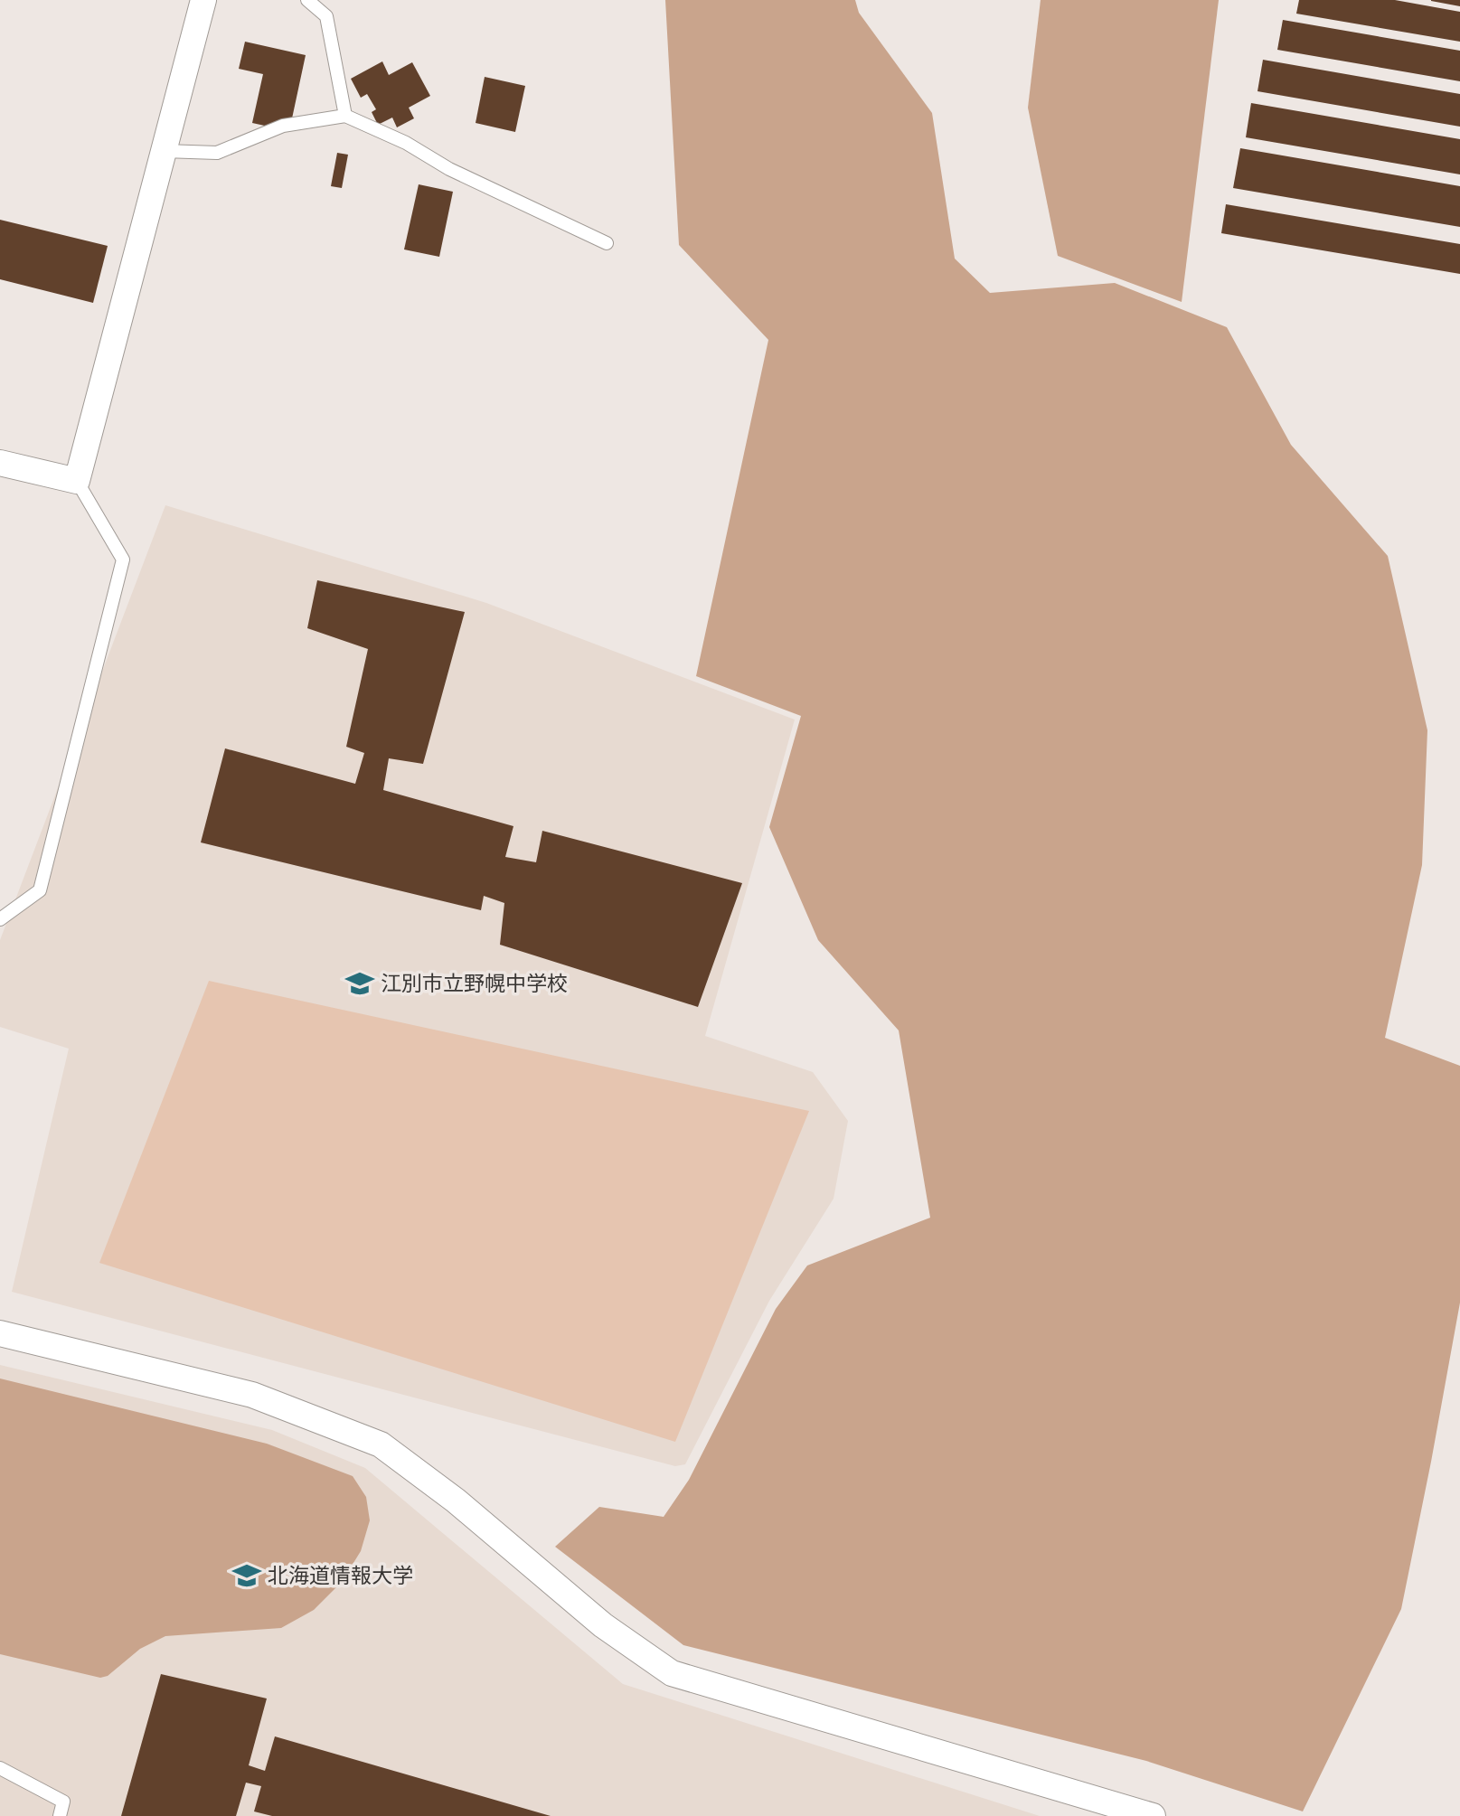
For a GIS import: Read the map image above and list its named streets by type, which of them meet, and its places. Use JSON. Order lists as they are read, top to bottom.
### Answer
{
  "places": {
    "school or university": ["江別市立野幌中学校", "北海道情報大学"]
  }
}
